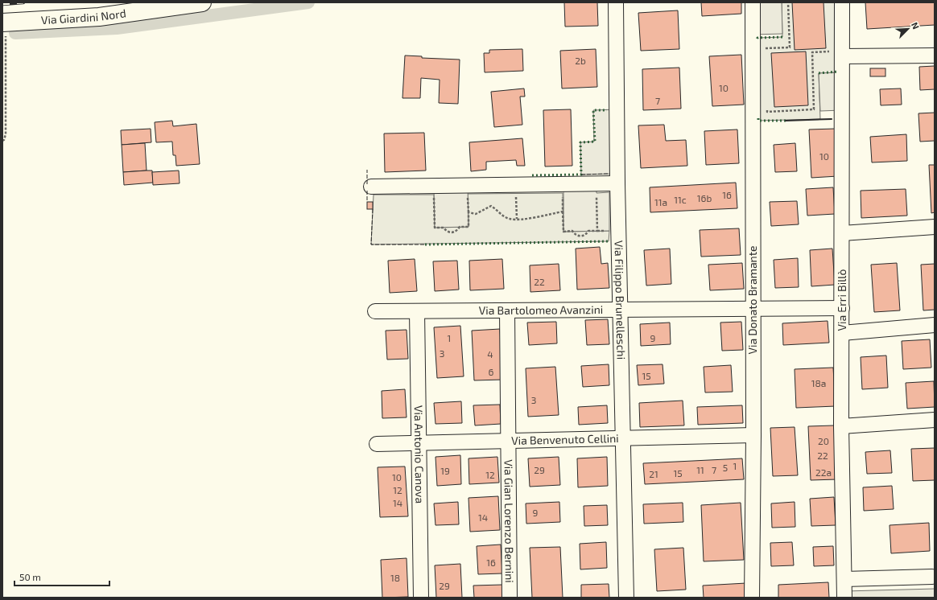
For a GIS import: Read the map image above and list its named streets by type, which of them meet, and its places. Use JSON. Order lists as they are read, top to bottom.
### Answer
{
  "streets": {
    "main road": ["Via Giardini Nord"],
    "street": [
      "Via Filippo Brunelleschi",
      "Via Donato Bramante",
      "Via Erri Billò",
      "Via Bartolomeo Avanzini",
      "Via Benvenuto Cellini",
      "Via Antonio Canova",
      "Via Gian Lorenzo Bernini"
    ]
  },
  "crossings": [
    ["Via Filippo Brunelleschi", "Via Bartolomeo Avanzini"],
    ["Via Filippo Brunelleschi", "Via Benvenuto Cellini"],
    ["Via Donato Bramante", "Via Bartolomeo Avanzini"],
    ["Via Donato Bramante", "Via Benvenuto Cellini"],
    ["Via Erri Billò", "Via Bartolomeo Avanzini"],
    ["Via Bartolomeo Avanzini", "Via Antonio Canova"],
    ["Via Bartolomeo Avanzini", "Via Gian Lorenzo Bernini"],
    ["Via Benvenuto Cellini", "Via Antonio Canova"],
    ["Via Benvenuto Cellini", "Via Gian Lorenzo Bernini"]
  ],
  "house_numbers": [
    "2b",
    "10",
    "7",
    "10",
    "16",
    "16b",
    "11c",
    "11a",
    "22",
    "1",
    "9",
    "3",
    "4",
    "6",
    "15",
    "18a",
    "3",
    "20",
    "22",
    "1",
    "5",
    "29",
    "11",
    "7",
    "19",
    "22a",
    "15",
    "21",
    "12",
    "10",
    "12",
    "14",
    "9",
    "14",
    "16",
    "18",
    "29"
  ],
  "scale_bar": "50 m",
  "north": "top right"
}
